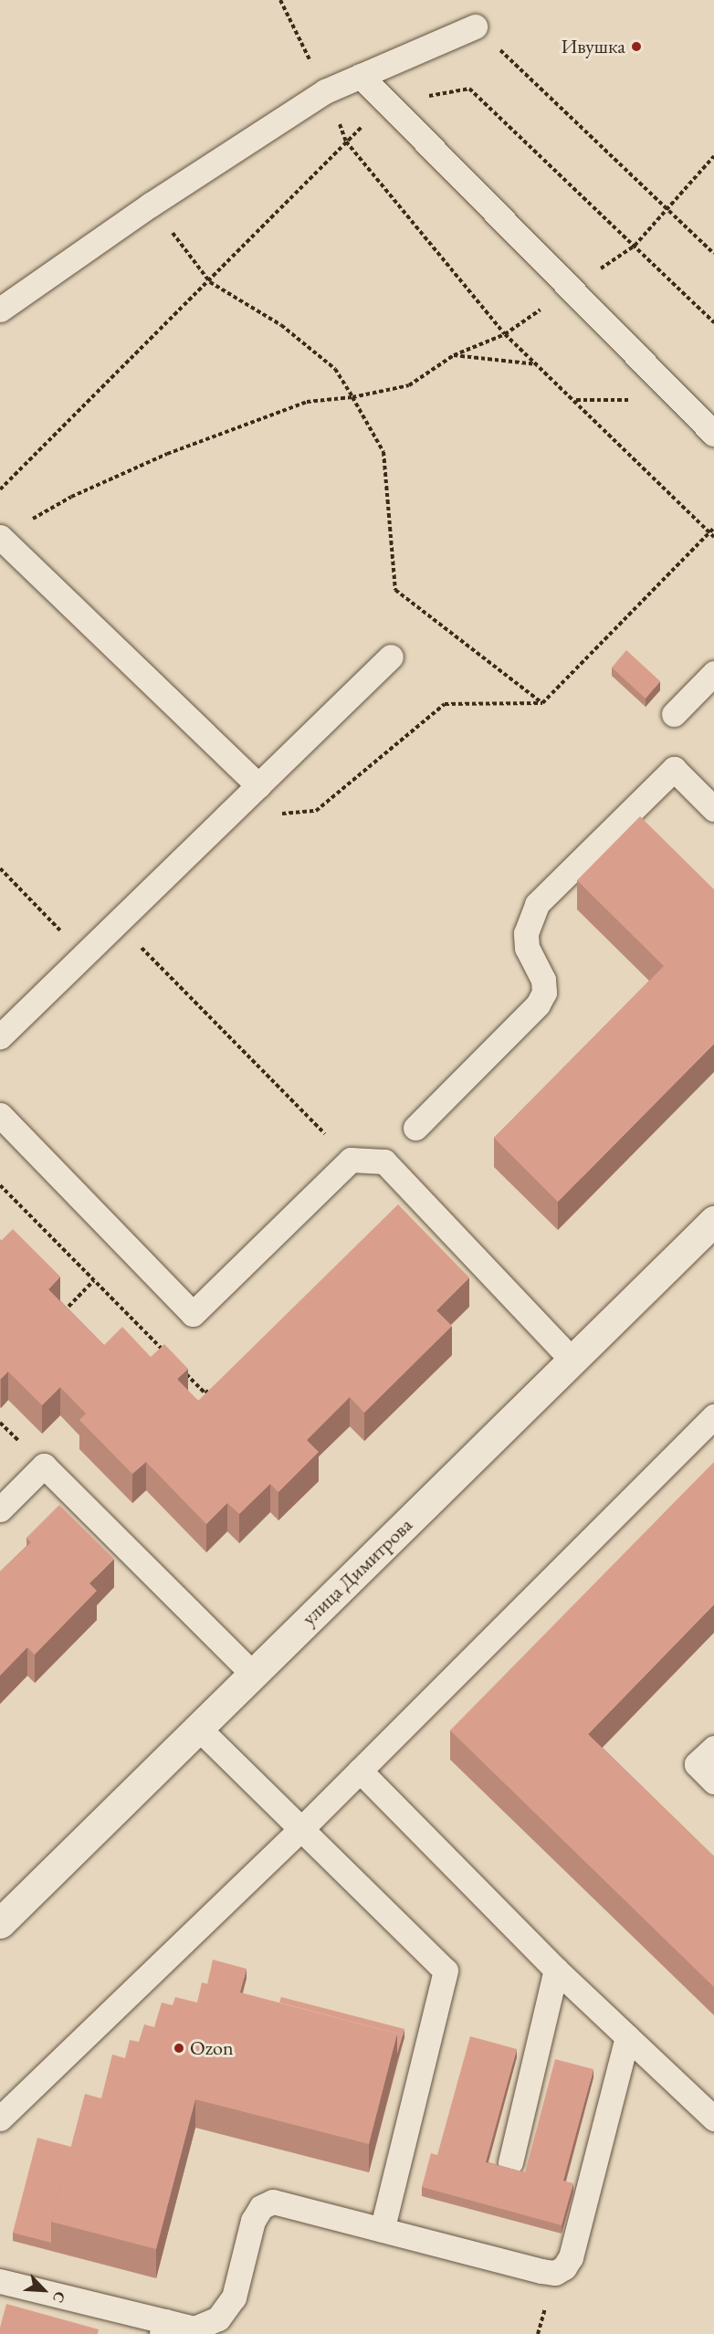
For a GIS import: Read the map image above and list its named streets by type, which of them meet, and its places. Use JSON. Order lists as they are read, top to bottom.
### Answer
{
  "streets": {
    "street": ["улица Димитрова"]
  },
  "places": ["Ивушка", "Ozon"],
  "north": "bottom right"
}
